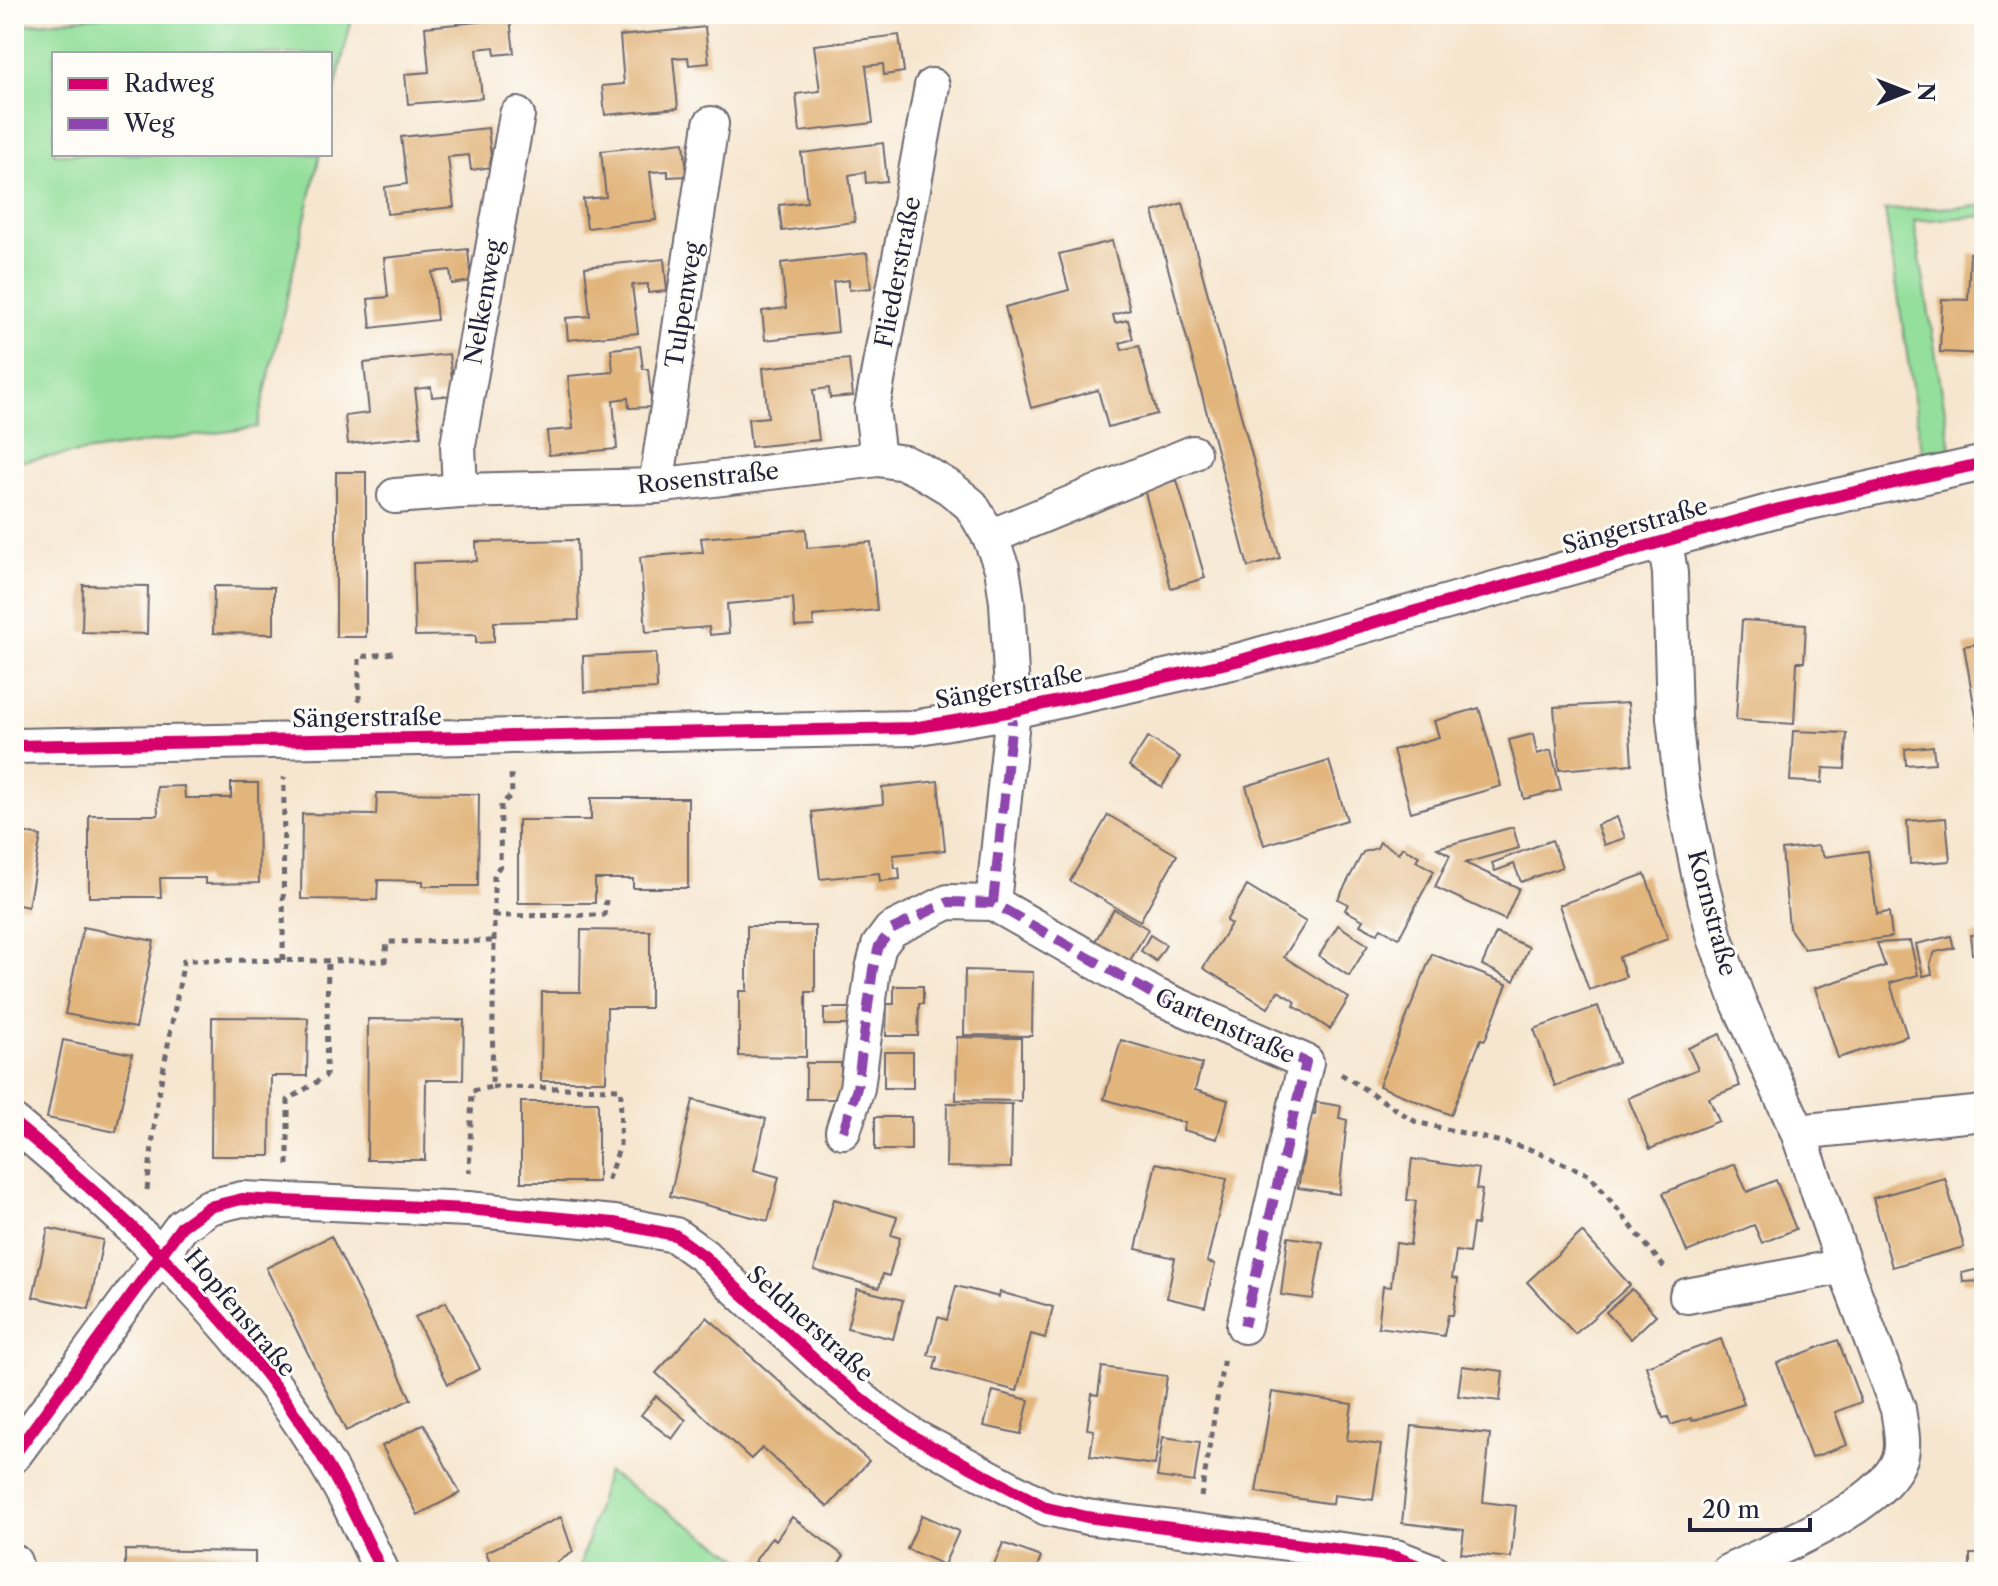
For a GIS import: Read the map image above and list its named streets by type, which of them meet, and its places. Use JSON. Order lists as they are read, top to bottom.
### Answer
{
  "streets": {
    "street": [
      "Fliederstraße",
      "Nelkenweg",
      "Tulpenweg",
      "Rosenstraße",
      "Sängerstraße",
      "Kornstraße",
      "Gartenstraße",
      "Hopfenstraße",
      "Seldnerstraße"
    ]
  },
  "crossings": [
    ["Fliederstraße", "Rosenstraße"],
    ["Nelkenweg", "Rosenstraße"],
    ["Tulpenweg", "Rosenstraße"],
    ["Rosenstraße", "Sängerstraße"],
    ["Sängerstraße", "Kornstraße"],
    ["Hopfenstraße", "Seldnerstraße"]
  ],
  "legend": ["Radweg", "Weg"],
  "scale_bar": "20 m",
  "north": "right"
}
